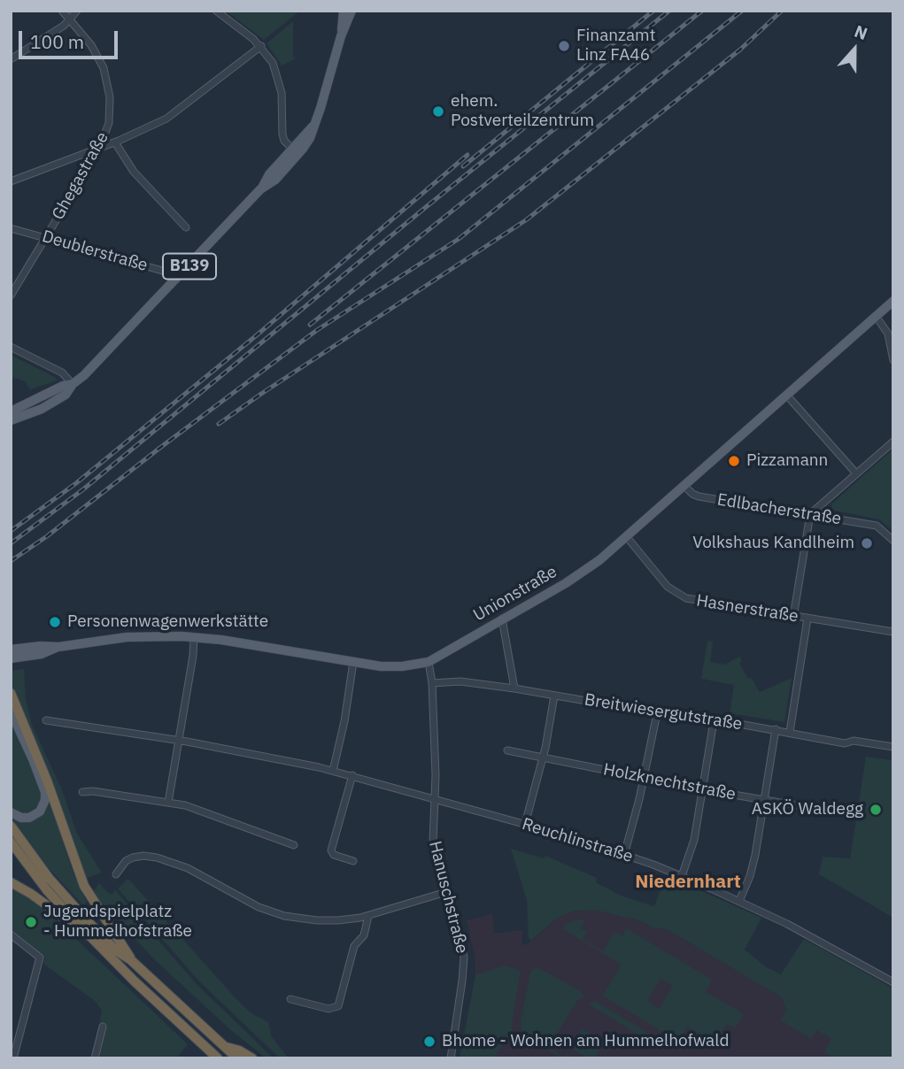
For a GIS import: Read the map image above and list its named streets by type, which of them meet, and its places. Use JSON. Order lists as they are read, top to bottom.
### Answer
{
  "streets": {
    "main road": ["B139", "Unionstraße"],
    "street": [
      "Ghegastraße",
      "Deublerstraße",
      "Edlbacherstraße",
      "Hasnerstraße",
      "Breitwiesergutstraße",
      "Holzknechtstraße",
      "Reuchlinstraße",
      "Hanuschstraße"
    ]
  },
  "crossings": [
    ["Ghegastraße", "Deublerstraße"],
    ["Deublerstraße", "B139"],
    ["Edlbacherstraße", "Unionstraße"],
    ["Unionstraße", "Hasnerstraße"],
    ["Unionstraße", "Hanuschstraße"],
    ["Breitwiesergutstraße", "Hanuschstraße"],
    ["Reuchlinstraße", "Hanuschstraße"]
  ],
  "districts": ["Niedernhart"],
  "places": [
    "Finanzamt Linz FA46",
    "ehem. Postverteilzentrum",
    "Pizzamann",
    "Volkshaus Kandlheim",
    "Personenwagenwerkstätte",
    "ASKÖ Waldegg",
    "Jugendspielplatz - Hummelhofstraße",
    "Bhome - Wohnen am Hummelhofwald"
  ],
  "scale_bar": "100 m",
  "north": "top"
}
